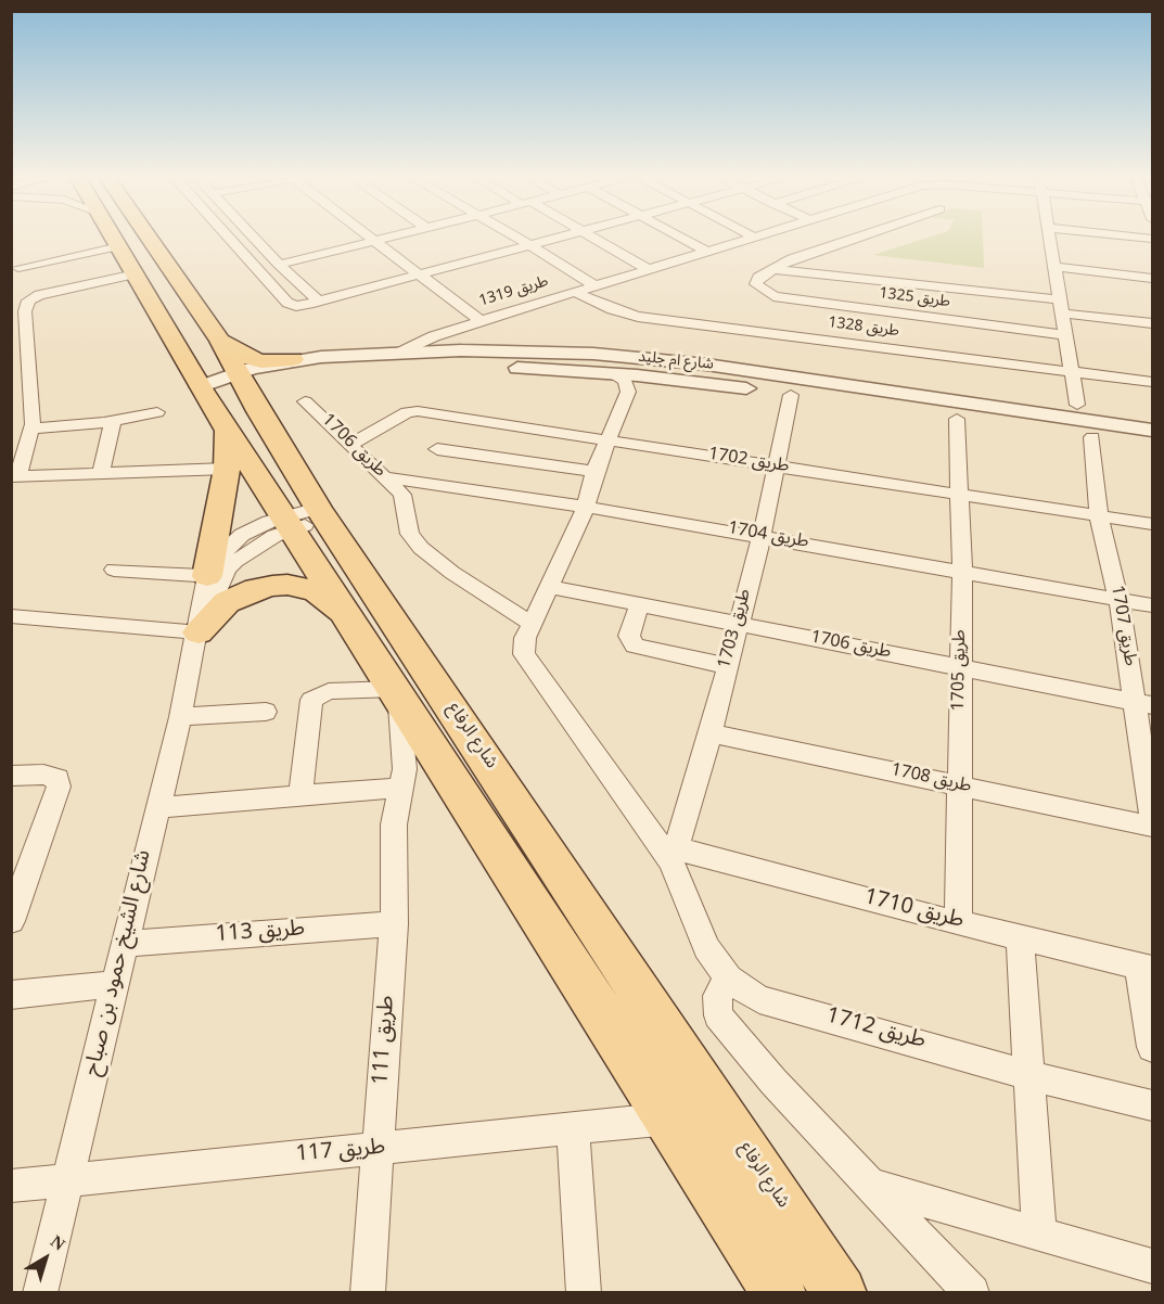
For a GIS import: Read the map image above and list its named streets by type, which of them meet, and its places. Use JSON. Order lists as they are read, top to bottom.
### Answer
{
  "streets": {
    "main road": ["شارع الرفاع"],
    "street": [
      "طريق 1319",
      "طريق 1325",
      "طريق 1328",
      "شارع ام جليد",
      "طريق 1706",
      "طريق 1702",
      "طريق 1704",
      "طريق 1707",
      "طريق 1703",
      "طريق 1705",
      "طريق 1708",
      "طريق 1710",
      "طريق 113",
      "شارع الشيخ حمود بن صباح",
      "طريق 1712",
      "طريق 111",
      "طريق 117"
    ]
  },
  "crossings": [
    ["طريق 1319", "طريق 1328"],
    ["طريق 1319", "شارع ام جليد"],
    ["شارع ام جليد", "طريق 1707"],
    ["شارع ام جليد", "طريق 1703"],
    ["شارع ام جليد", "طريق 1705"],
    ["شارع ام جليد", "شارع الرفاع"],
    ["شارع ام جليد", "طريق 1712"],
    ["طريق 1706", "طريق 1702"],
    ["طريق 1706", "طريق 1704"],
    ["طريق 1706", "طريق 1707"],
    ["طريق 1706", "طريق 1703"],
    ["طريق 1706", "طريق 1705"],
    ["طريق 1706", "طريق 1712"],
    ["طريق 1702", "طريق 1707"],
    ["طريق 1702", "طريق 1703"],
    ["طريق 1702", "طريق 1705"],
    ["طريق 1702", "طريق 1712"],
    ["طريق 1704", "طريق 1707"],
    ["طريق 1704", "طريق 1703"],
    ["طريق 1704", "طريق 1705"],
    ["طريق 1704", "طريق 1712"],
    ["طريق 1703", "طريق 1708"],
    ["طريق 1703", "طريق 1710"],
    ["طريق 1703", "طريق 1712"],
    ["طريق 1705", "طريق 1708"],
    ["طريق 1705", "طريق 1710"],
    ["شارع الرفاع", "شارع الشيخ حمود بن صباح"],
    ["شارع الرفاع", "طريق 111"],
    ["شارع الرفاع", "طريق 117"],
    ["طريق 1710", "طريق 1712"],
    ["طريق 113", "شارع الشيخ حمود بن صباح"],
    ["طريق 113", "طريق 111"],
    ["شارع الشيخ حمود بن صباح", "طريق 117"],
    ["طريق 111", "طريق 117"]
  ],
  "north": "top right"
}
